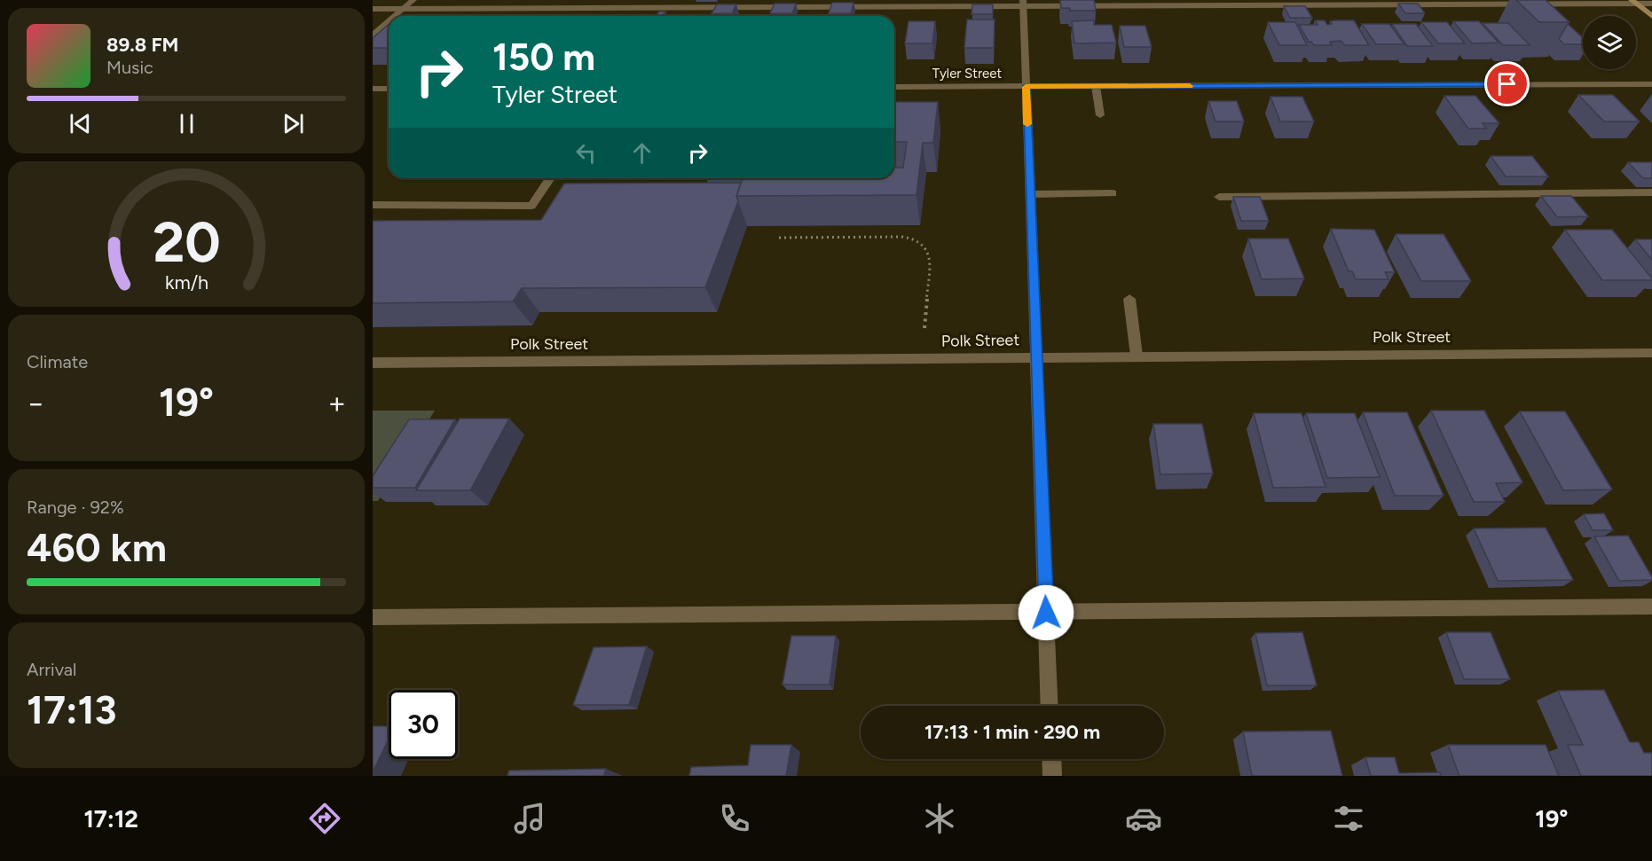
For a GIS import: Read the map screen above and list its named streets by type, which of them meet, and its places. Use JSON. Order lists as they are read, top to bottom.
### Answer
{
  "streets": {
    "street": ["Tyler Street", "Polk Street"]
  },
  "page": {
    "turn": ["150 m", "Tyler Street"],
    "song": ["89.8 FM", "Music"],
    "tile": [
      "Climate",
      ["Range · 92%", "460 km"],
      ["Arrival", "17:13"]
    ],
    "heat": ["−", "19°", "+"],
    "limit": "30",
    "trip": "17:13 · 1 min · 290 m",
    "tabs": ["17:12", "19°"],
    "gauge": ["20", "km/h"]
  }
}
